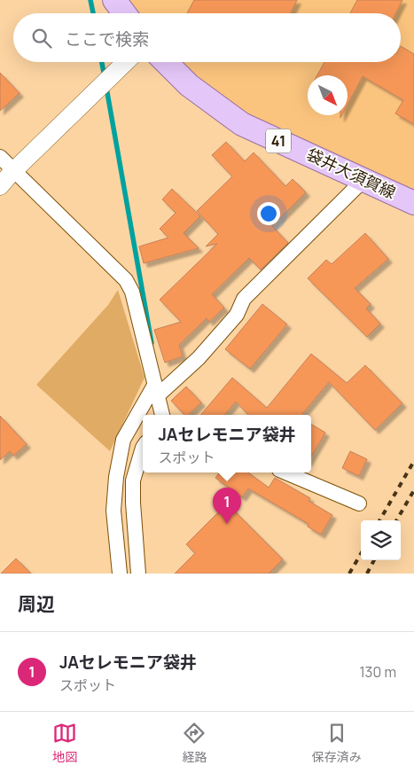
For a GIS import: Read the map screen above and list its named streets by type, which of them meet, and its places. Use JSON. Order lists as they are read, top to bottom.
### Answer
{
  "streets": {
    "main road": ["41", "袋井大須賀線"]
  },
  "north": "bottom right",
  "page": {
    "search": "ここで検索",
    "popup": ["JAセレモニア袋井", "スポット"],
    "pins": "1",
    "heading": "周辺",
    "list": [
      {
        "mark": "1",
        "name": "JAセレモニア袋井",
        "note": "スポット",
        "value": "130 m"
      }
    ],
    "nav": ["地図", "経路", "保存済み"]
  }
}
